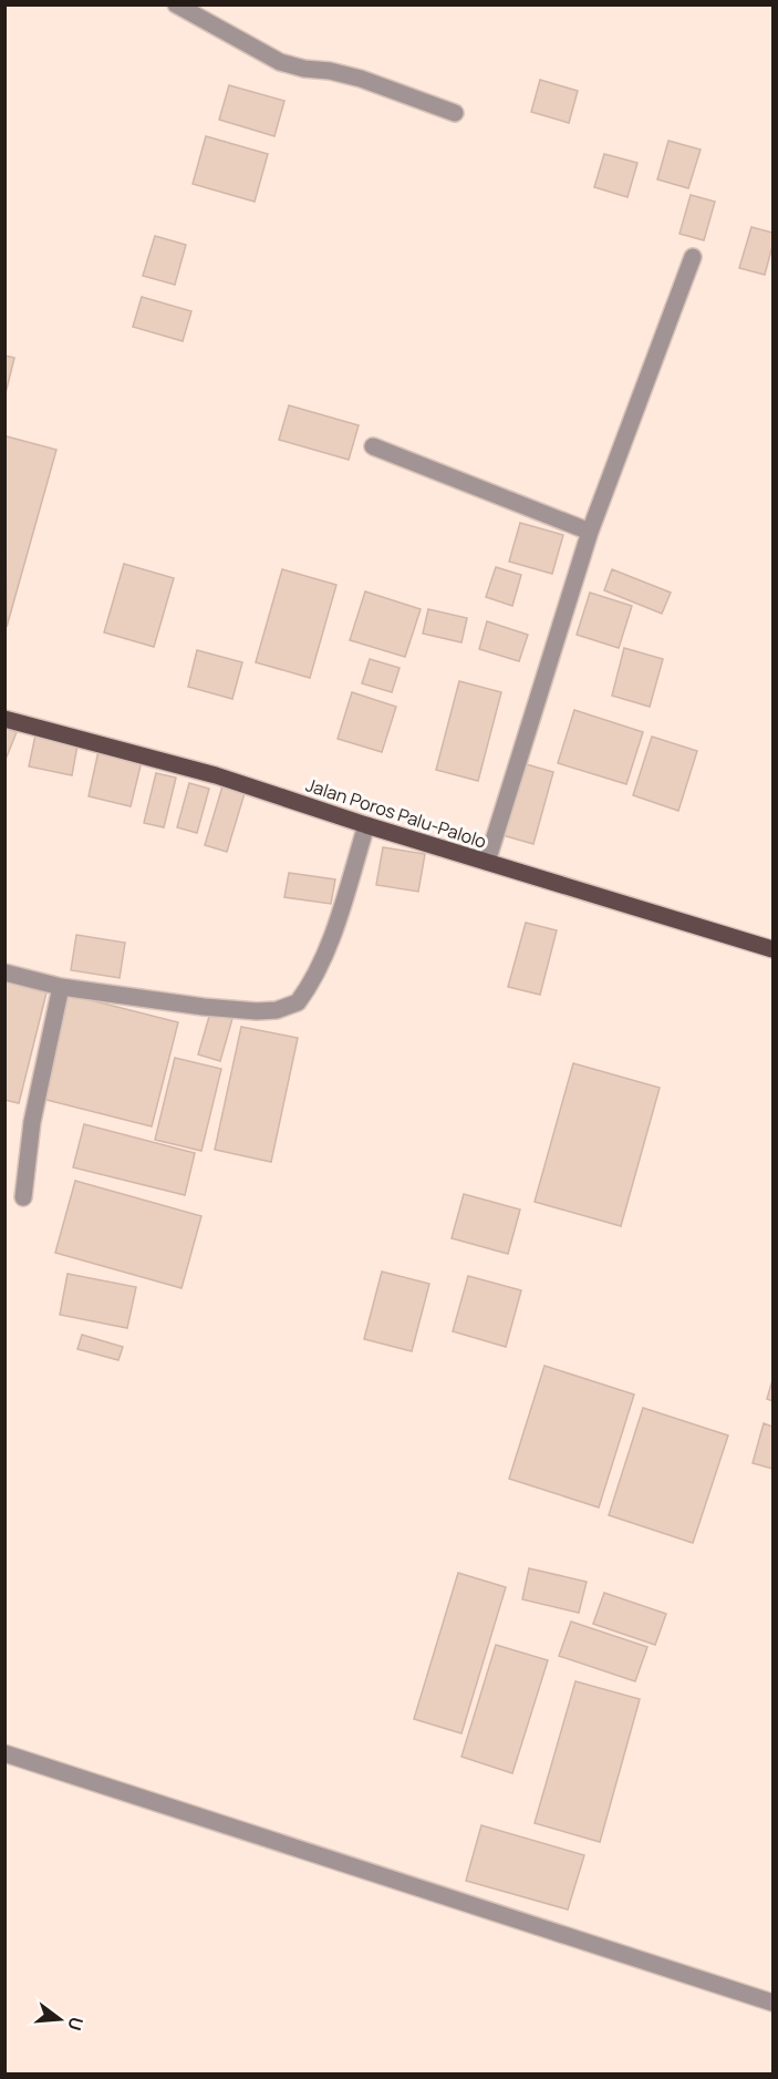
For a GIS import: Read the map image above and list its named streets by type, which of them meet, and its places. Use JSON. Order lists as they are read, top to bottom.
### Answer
{
  "streets": {
    "main road": ["Jalan Poros Palu-Palolo"]
  },
  "north": "right"
}
